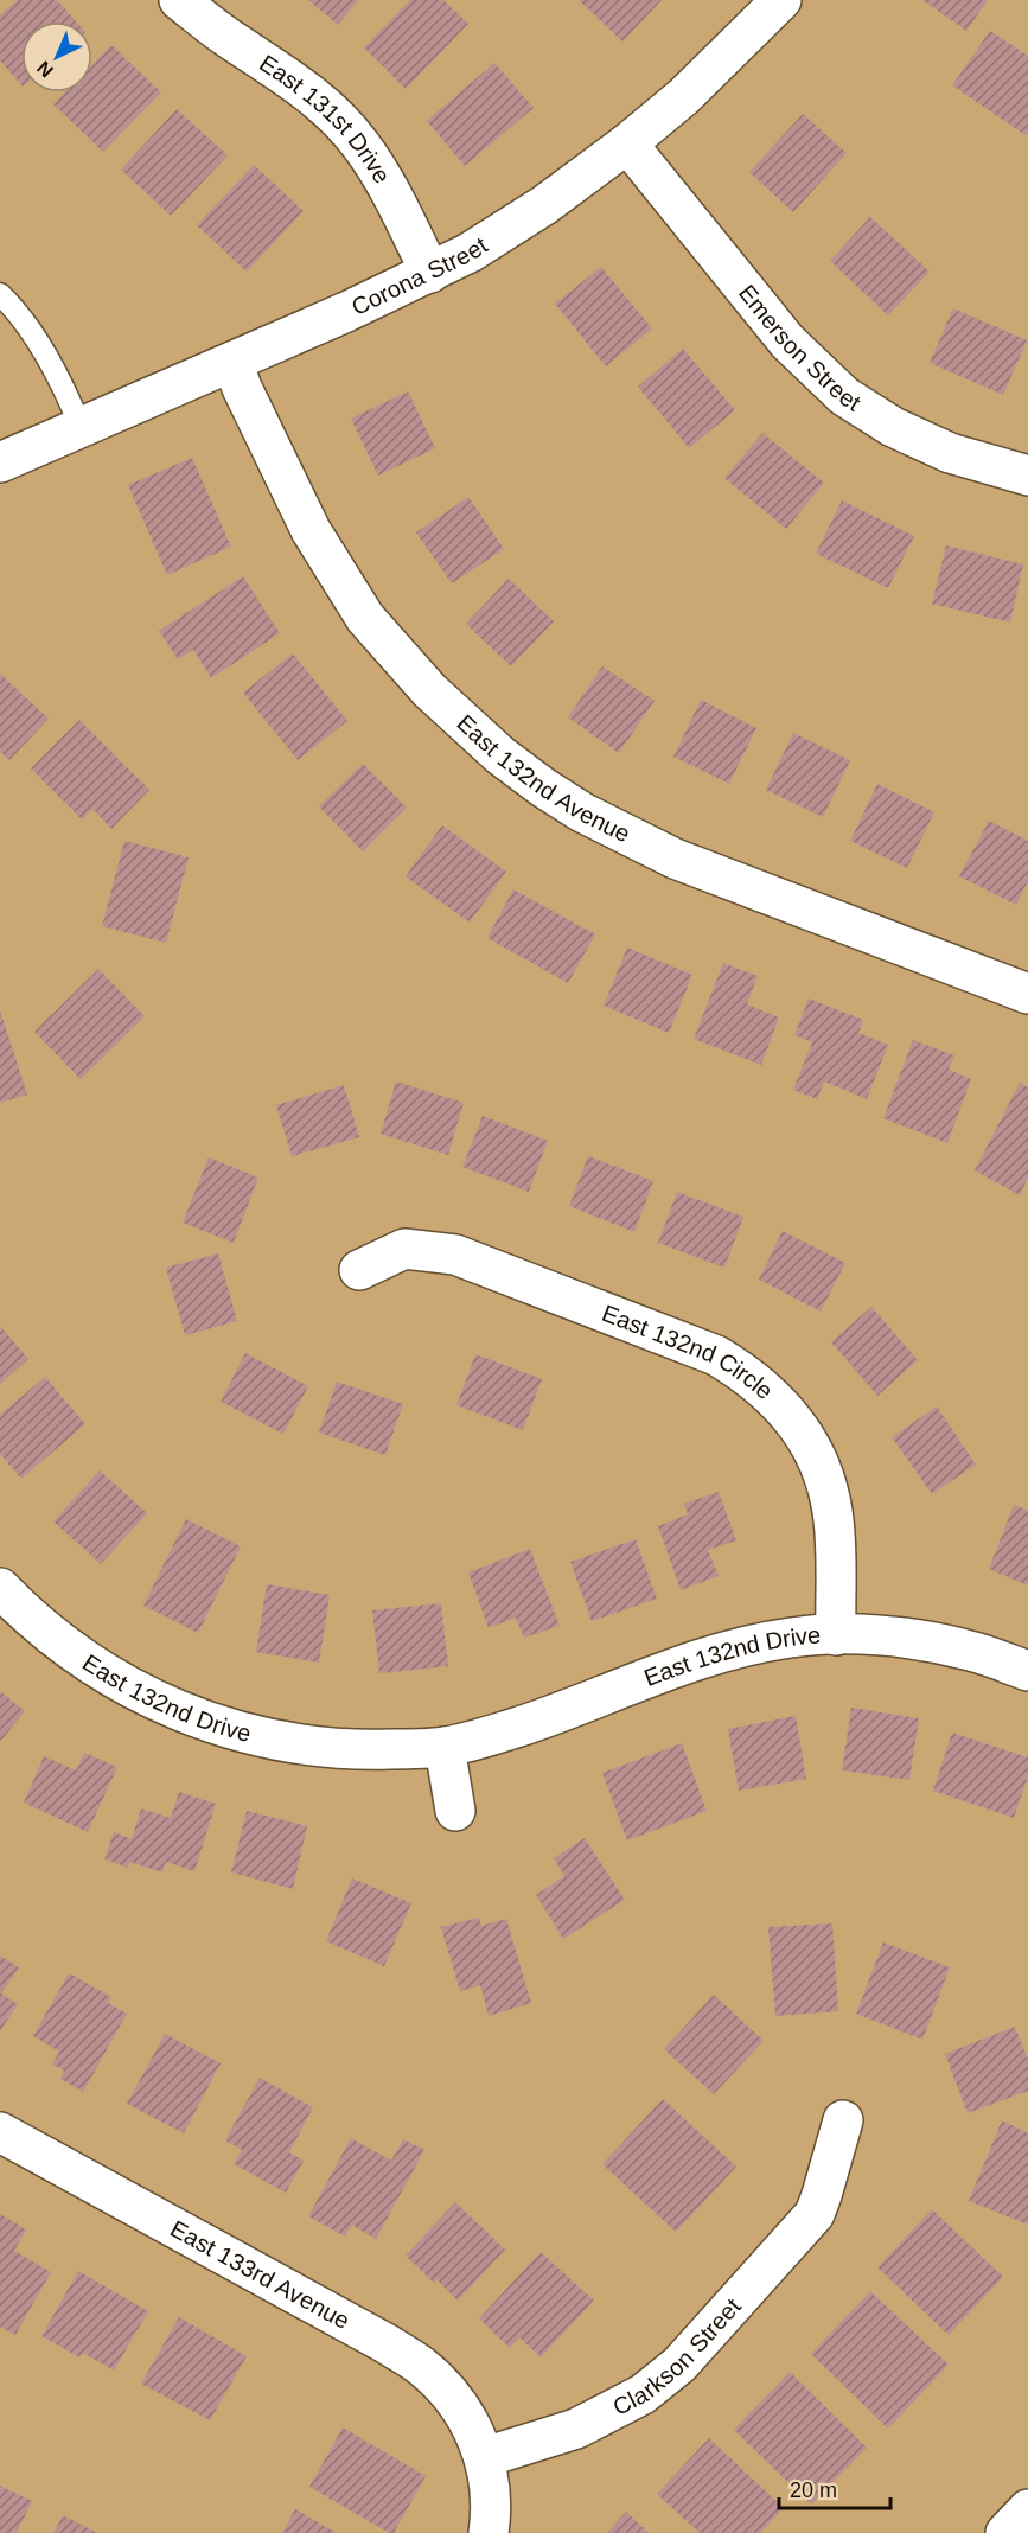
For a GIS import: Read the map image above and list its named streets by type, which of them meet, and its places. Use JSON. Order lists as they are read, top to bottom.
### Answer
{
  "streets": {
    "street": [
      "East 131st Drive",
      "Corona Street",
      "Emerson Street",
      "East 132nd Avenue",
      "East 132nd Circle",
      "East 132nd Drive",
      "East 133rd Avenue",
      "Clarkson Street"
    ]
  },
  "crossings": [
    ["East 131st Drive", "Corona Street"],
    ["Corona Street", "Emerson Street"],
    ["Corona Street", "East 132nd Avenue"],
    ["East 132nd Circle", "East 132nd Drive"],
    ["East 133rd Avenue", "Clarkson Street"]
  ],
  "scale_bar": "20 m",
  "north": "bottom left"
}
